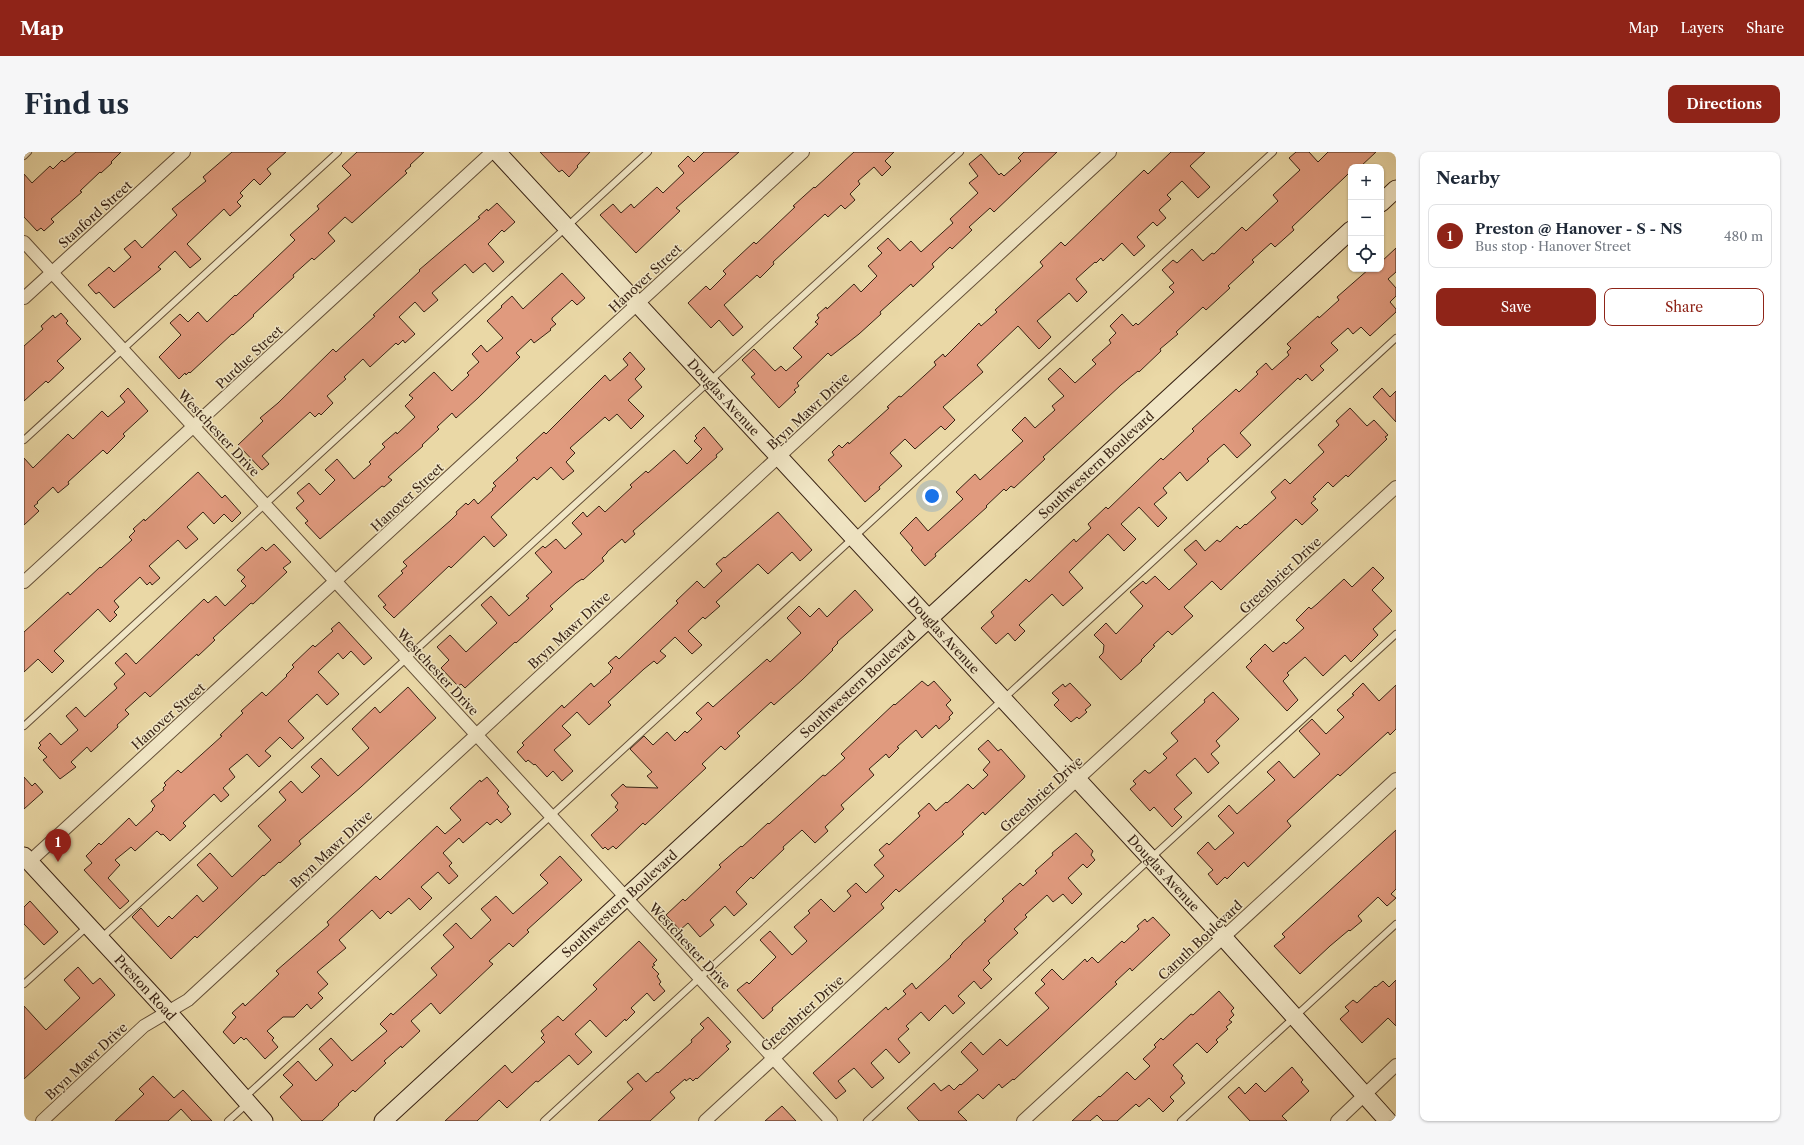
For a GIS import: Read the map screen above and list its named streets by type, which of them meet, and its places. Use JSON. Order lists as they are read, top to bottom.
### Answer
{
  "streets": {
    "street": [
      "Stanford Street",
      "Hanover Street",
      "Purdue Street",
      "Douglas Avenue",
      "Bryn Mawr Drive",
      "Westchester Drive",
      "Southwestern Boulevard",
      "Greenbrier Drive",
      "Caruth Boulevard",
      "Preston Road"
    ]
  },
  "crossings": [
    ["Stanford Street", "Westchester Drive"],
    ["Hanover Street", "Douglas Avenue"],
    ["Hanover Street", "Westchester Drive"],
    ["Hanover Street", "Preston Road"],
    ["Purdue Street", "Westchester Drive"],
    ["Douglas Avenue", "Bryn Mawr Drive"],
    ["Douglas Avenue", "Southwestern Boulevard"],
    ["Douglas Avenue", "Greenbrier Drive"],
    ["Douglas Avenue", "Caruth Boulevard"],
    ["Bryn Mawr Drive", "Westchester Drive"],
    ["Bryn Mawr Drive", "Preston Road"],
    ["Westchester Drive", "Southwestern Boulevard"],
    ["Westchester Drive", "Greenbrier Drive"]
  ],
  "page": {
    "header": "Map",
    "nav": ["Map", "Layers", "Share"],
    "buttons": [
      "Directions",
      ["Save", "Share"]
    ],
    "title": "Find us",
    "heading": "Nearby",
    "map_buttons": ["+", "−"],
    "list": [
      {
        "mark": "1",
        "name": "Preston @ Hanover - S - NS",
        "note": "Bus stop · Hanover Street",
        "value": "480 m"
      }
    ],
    "pins": "1"
  }
}
